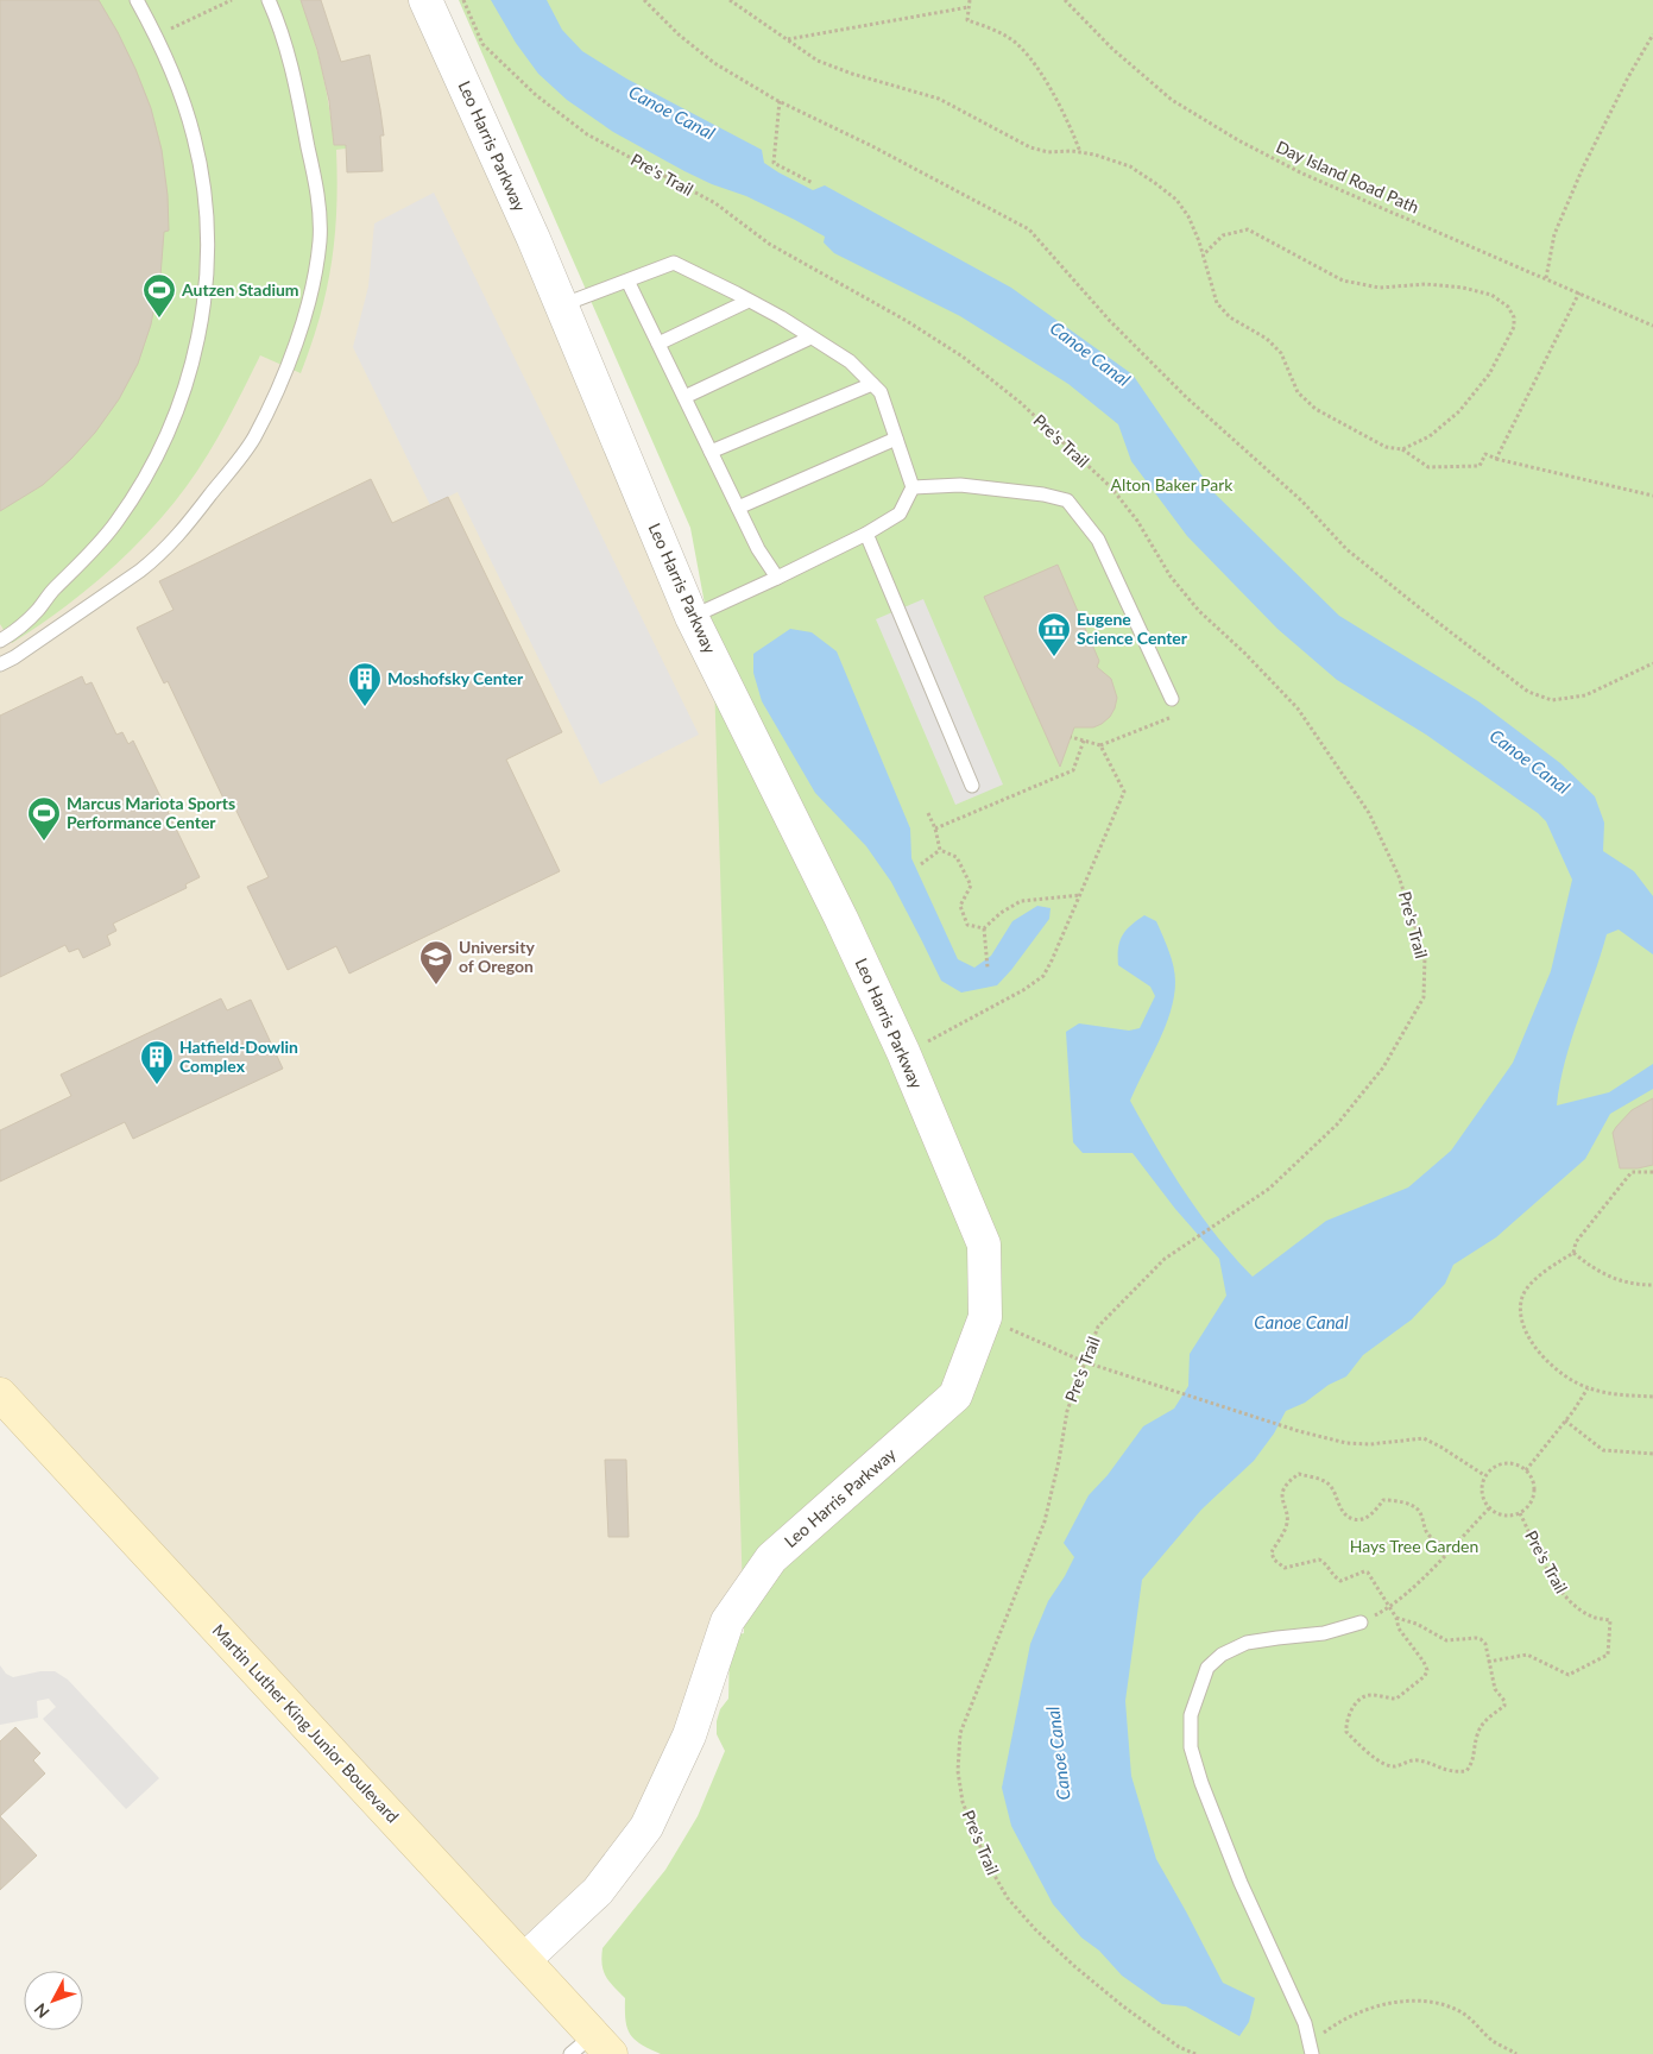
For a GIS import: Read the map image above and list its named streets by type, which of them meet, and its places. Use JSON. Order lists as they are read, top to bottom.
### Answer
{
  "streets": {
    "main road": ["Martin Luther King Junior Boulevard"],
    "street": ["Leo Harris Parkway"],
    "path": ["Pre's Trail", "Day Island Road Path"]
  },
  "crossings": [
    ["Leo Harris Parkway", "Martin Luther King Junior Boulevard"]
  ],
  "water": ["Canoe Canal"],
  "parks": ["Alton Baker Park", "Hays Tree Garden"],
  "places": {
    "sports": ["Autzen Stadium", "Marcus Mariota Sports Performance Center"],
    "museum": ["Eugene Science Center"],
    "building": ["Moshofsky Center", "Hatfield-Dowlin Complex"],
    "school or university": ["University of Oregon"]
  },
  "north": "bottom left"
}
